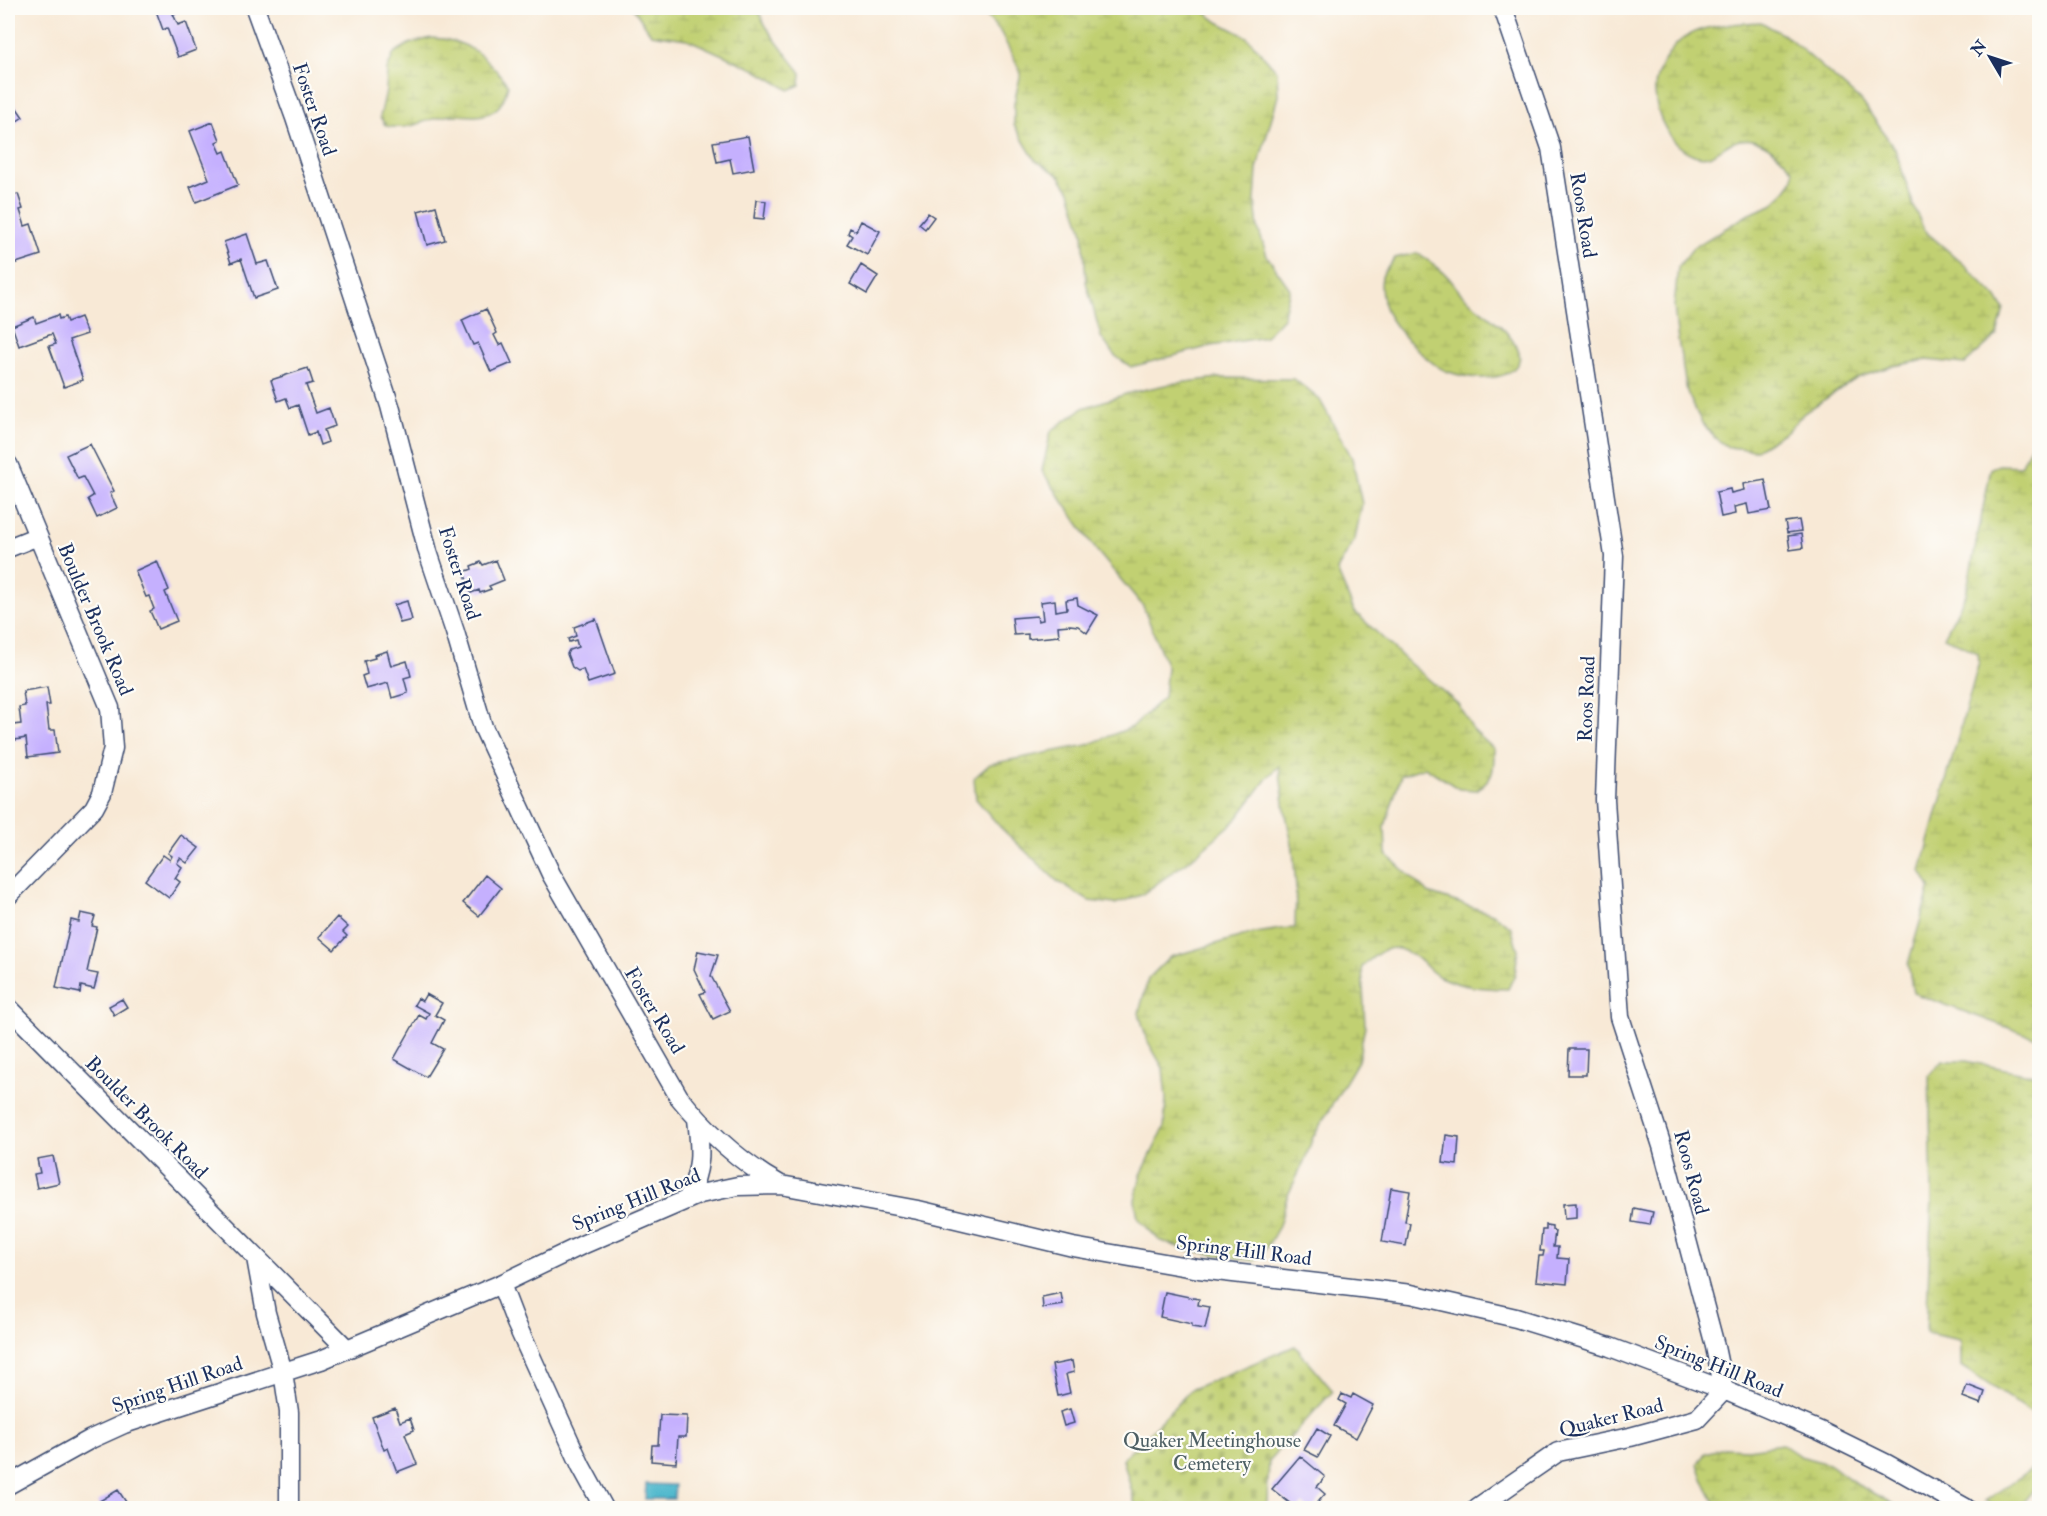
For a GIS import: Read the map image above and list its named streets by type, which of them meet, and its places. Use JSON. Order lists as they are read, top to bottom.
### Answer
{
  "streets": {
    "street": [
      "Foster Road",
      "Roos Road",
      "Boulder Brook Road",
      "Spring Hill Road",
      "Quaker Road"
    ]
  },
  "crossings": [
    ["Foster Road", "Spring Hill Road"],
    ["Roos Road", "Spring Hill Road"],
    ["Roos Road", "Quaker Road"],
    ["Boulder Brook Road", "Spring Hill Road"],
    ["Spring Hill Road", "Quaker Road"]
  ],
  "parks": ["Quaker Meetinghouse Cemetery"],
  "north": "top left"
}
